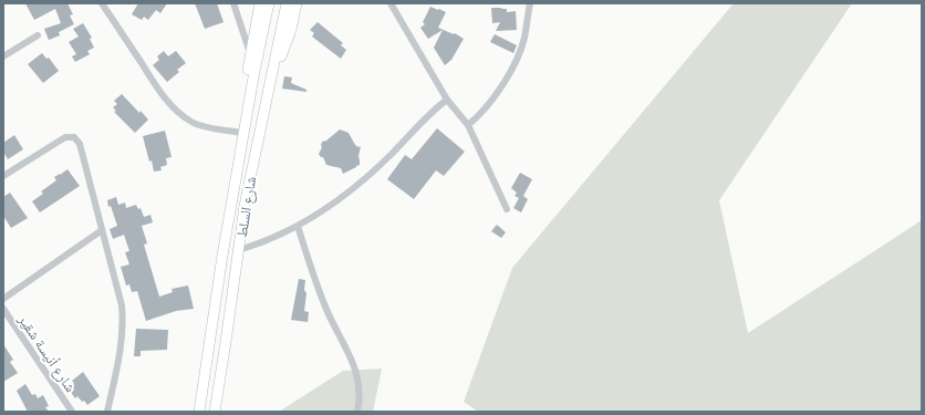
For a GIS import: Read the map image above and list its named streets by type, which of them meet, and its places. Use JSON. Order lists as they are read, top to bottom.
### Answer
{
  "streets": {
    "main road": ["شارع السلط"],
    "street": ["شارع أنيسة شقير"]
  }
}
